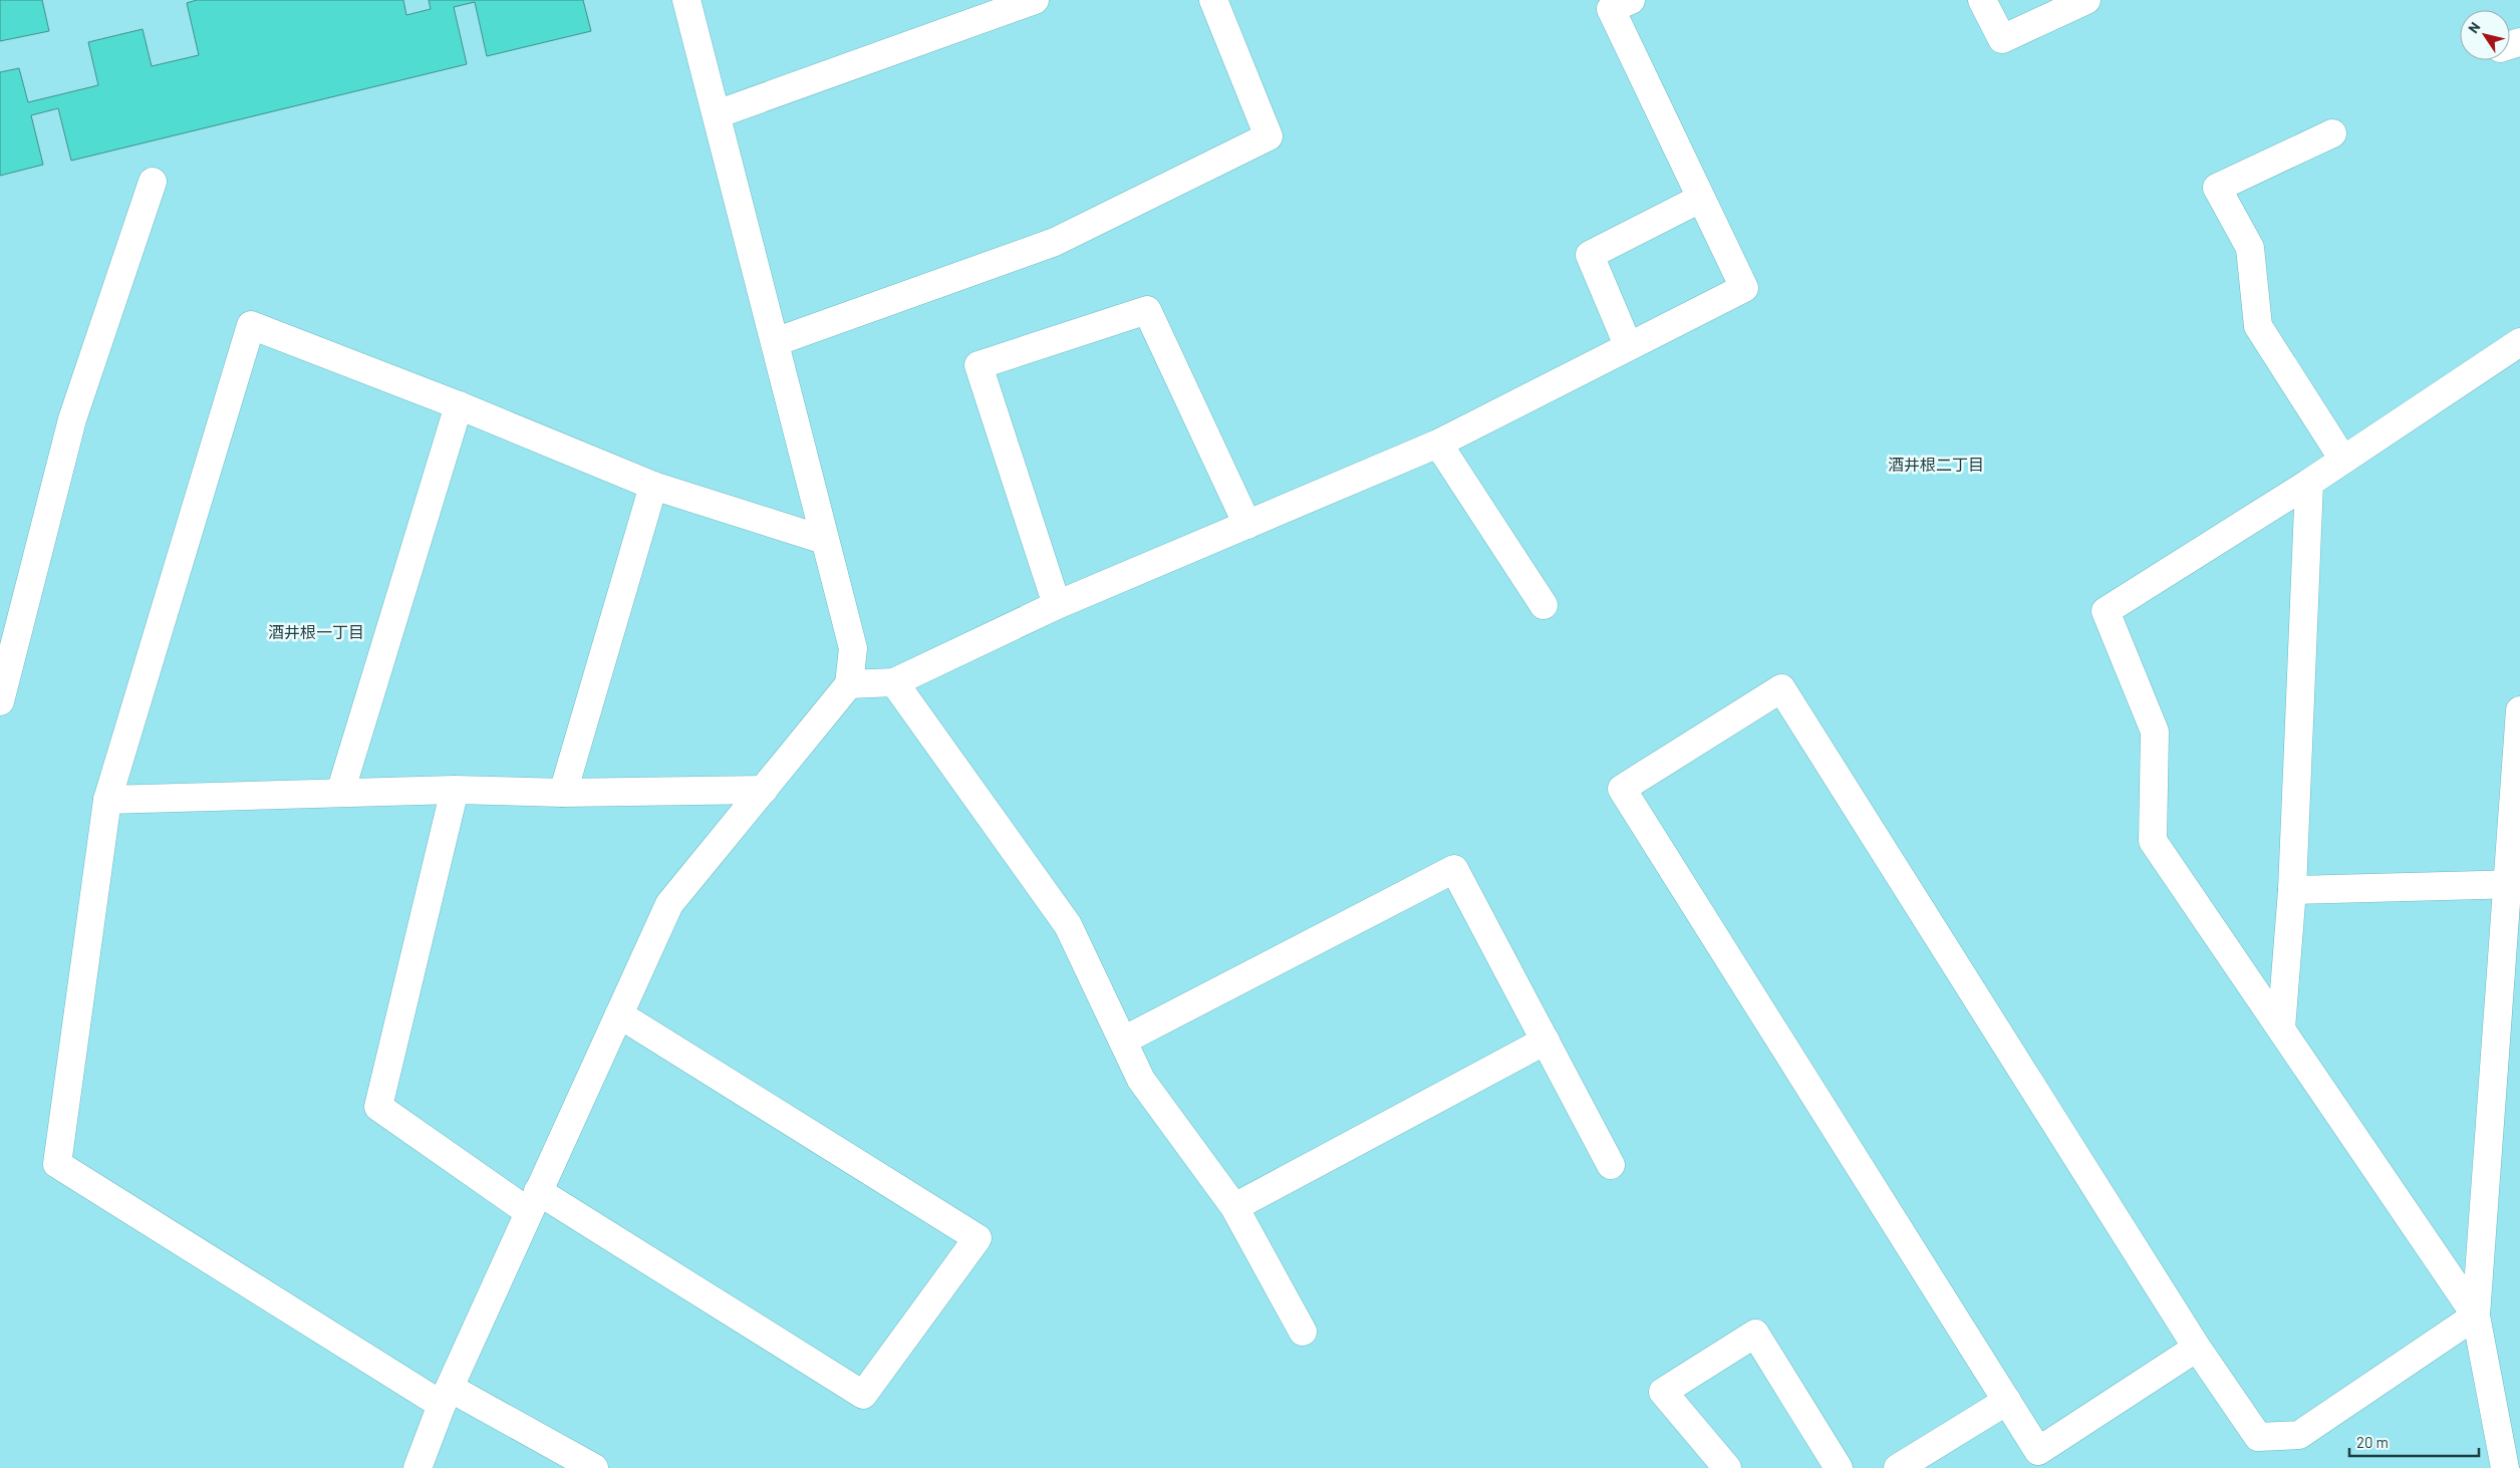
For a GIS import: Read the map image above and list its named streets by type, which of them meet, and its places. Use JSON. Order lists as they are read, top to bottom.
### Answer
{
  "districts": ["酒井根二丁目", "酒井根一丁目"],
  "scale_bar": "20 m",
  "north": "top left"
}
